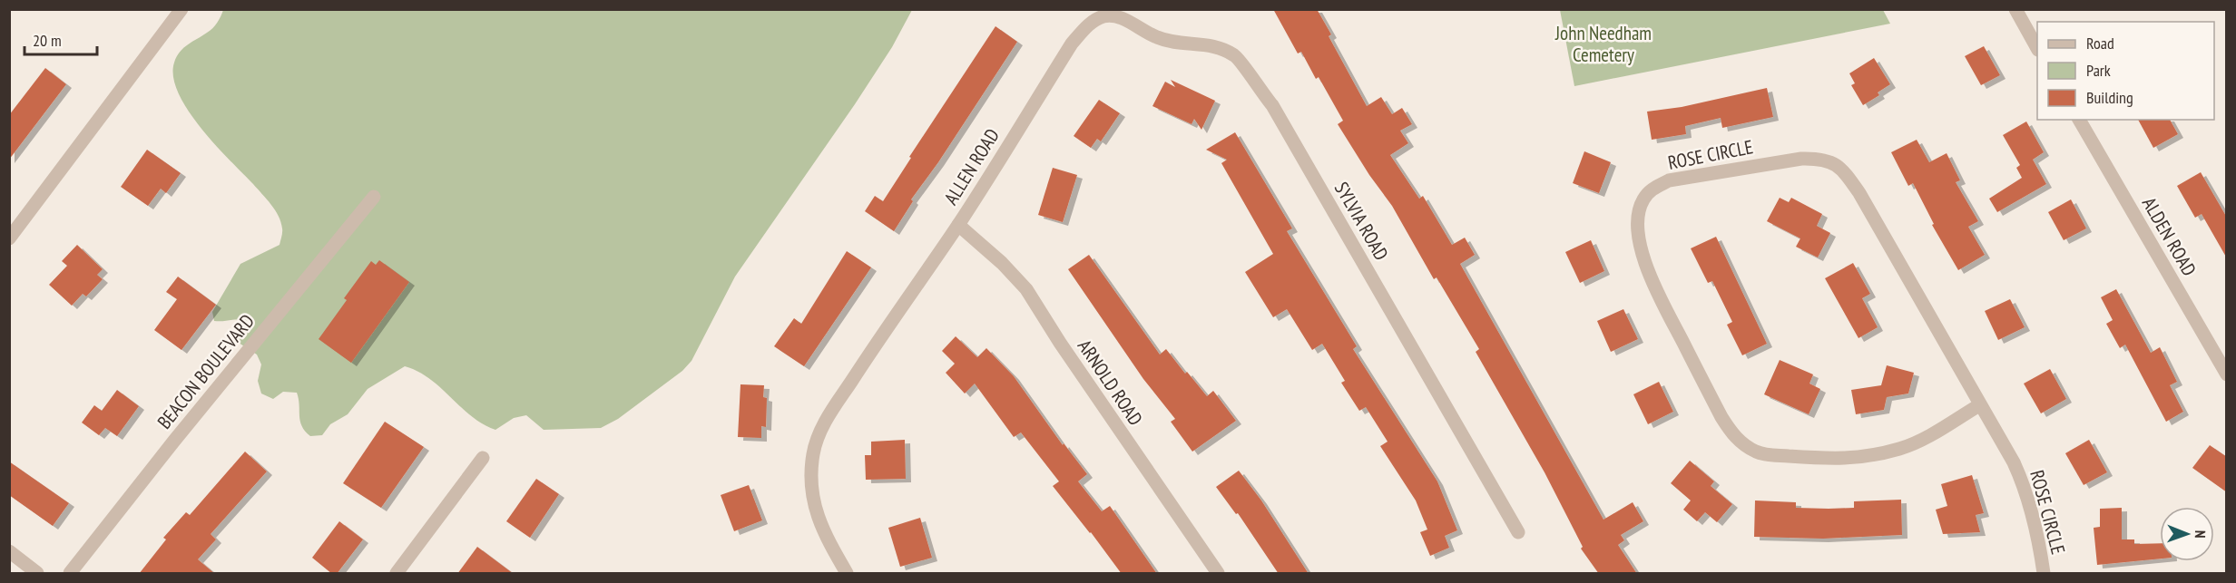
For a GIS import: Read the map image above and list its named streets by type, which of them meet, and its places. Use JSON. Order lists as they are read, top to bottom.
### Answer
{
  "streets": {
    "street": [
      "ROSE CIRCLE",
      "ALLEN ROAD",
      "SYLVIA ROAD",
      "ALDEN ROAD",
      "BEACON BOULEVARD",
      "ARNOLD ROAD"
    ]
  },
  "crossings": [
    ["ALLEN ROAD", "SYLVIA ROAD"],
    ["ALLEN ROAD", "ARNOLD ROAD"]
  ],
  "parks": ["John Needham Cemetery"],
  "legend": ["Road", "Park", "Building"],
  "scale_bar": "20 m",
  "north": "right"
}
